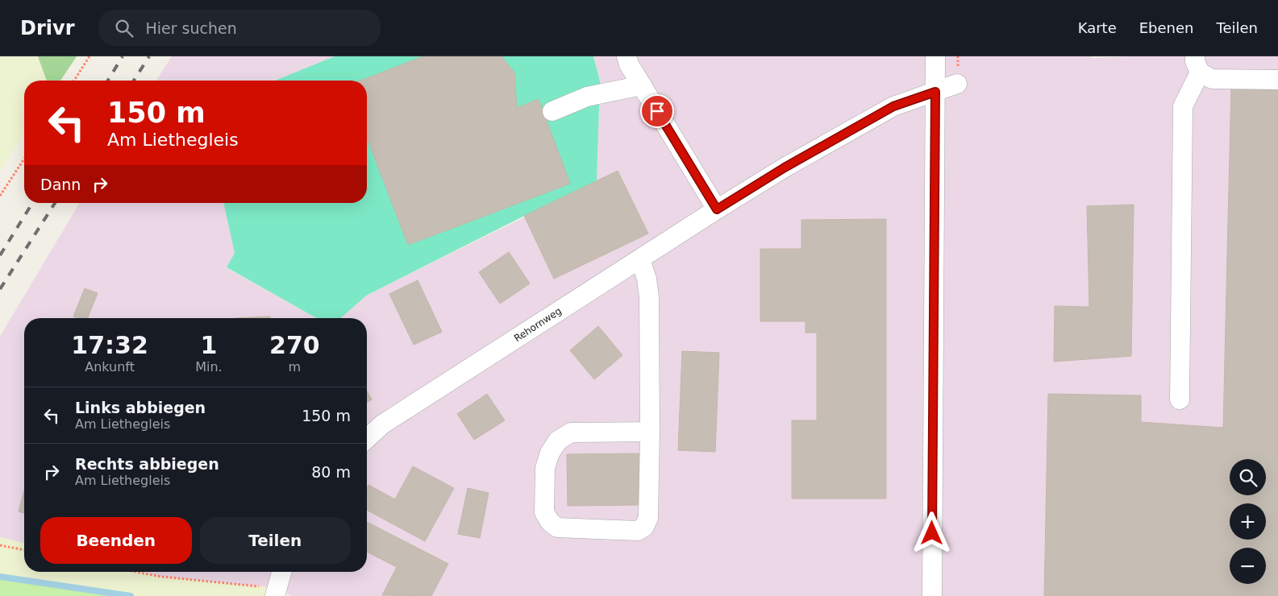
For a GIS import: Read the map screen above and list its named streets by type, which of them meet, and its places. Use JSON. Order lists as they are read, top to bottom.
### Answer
{
  "streets": {
    "street": ["Rehornweg"]
  },
  "page": {
    "header": "Drivr",
    "search": "Hier suchen",
    "nav": ["Karte", "Ebenen", "Teilen"],
    "turn": ["150 m", "Am Liethegleis"],
    "then": "Dann",
    "eta": [
      "17:32",
      "Ankunft",
      "1",
      "Min.",
      "270",
      "m"
    ],
    "list": [
      {
        "name": "Links abbiegen",
        "note": "Am Liethegleis",
        "value": "150 m"
      },
      {
        "name": "Rechts abbiegen",
        "note": "Am Liethegleis",
        "value": "80 m"
      }
    ],
    "map_buttons": ["+", "−"],
    "buttons": ["Beenden", "Teilen"]
  }
}
